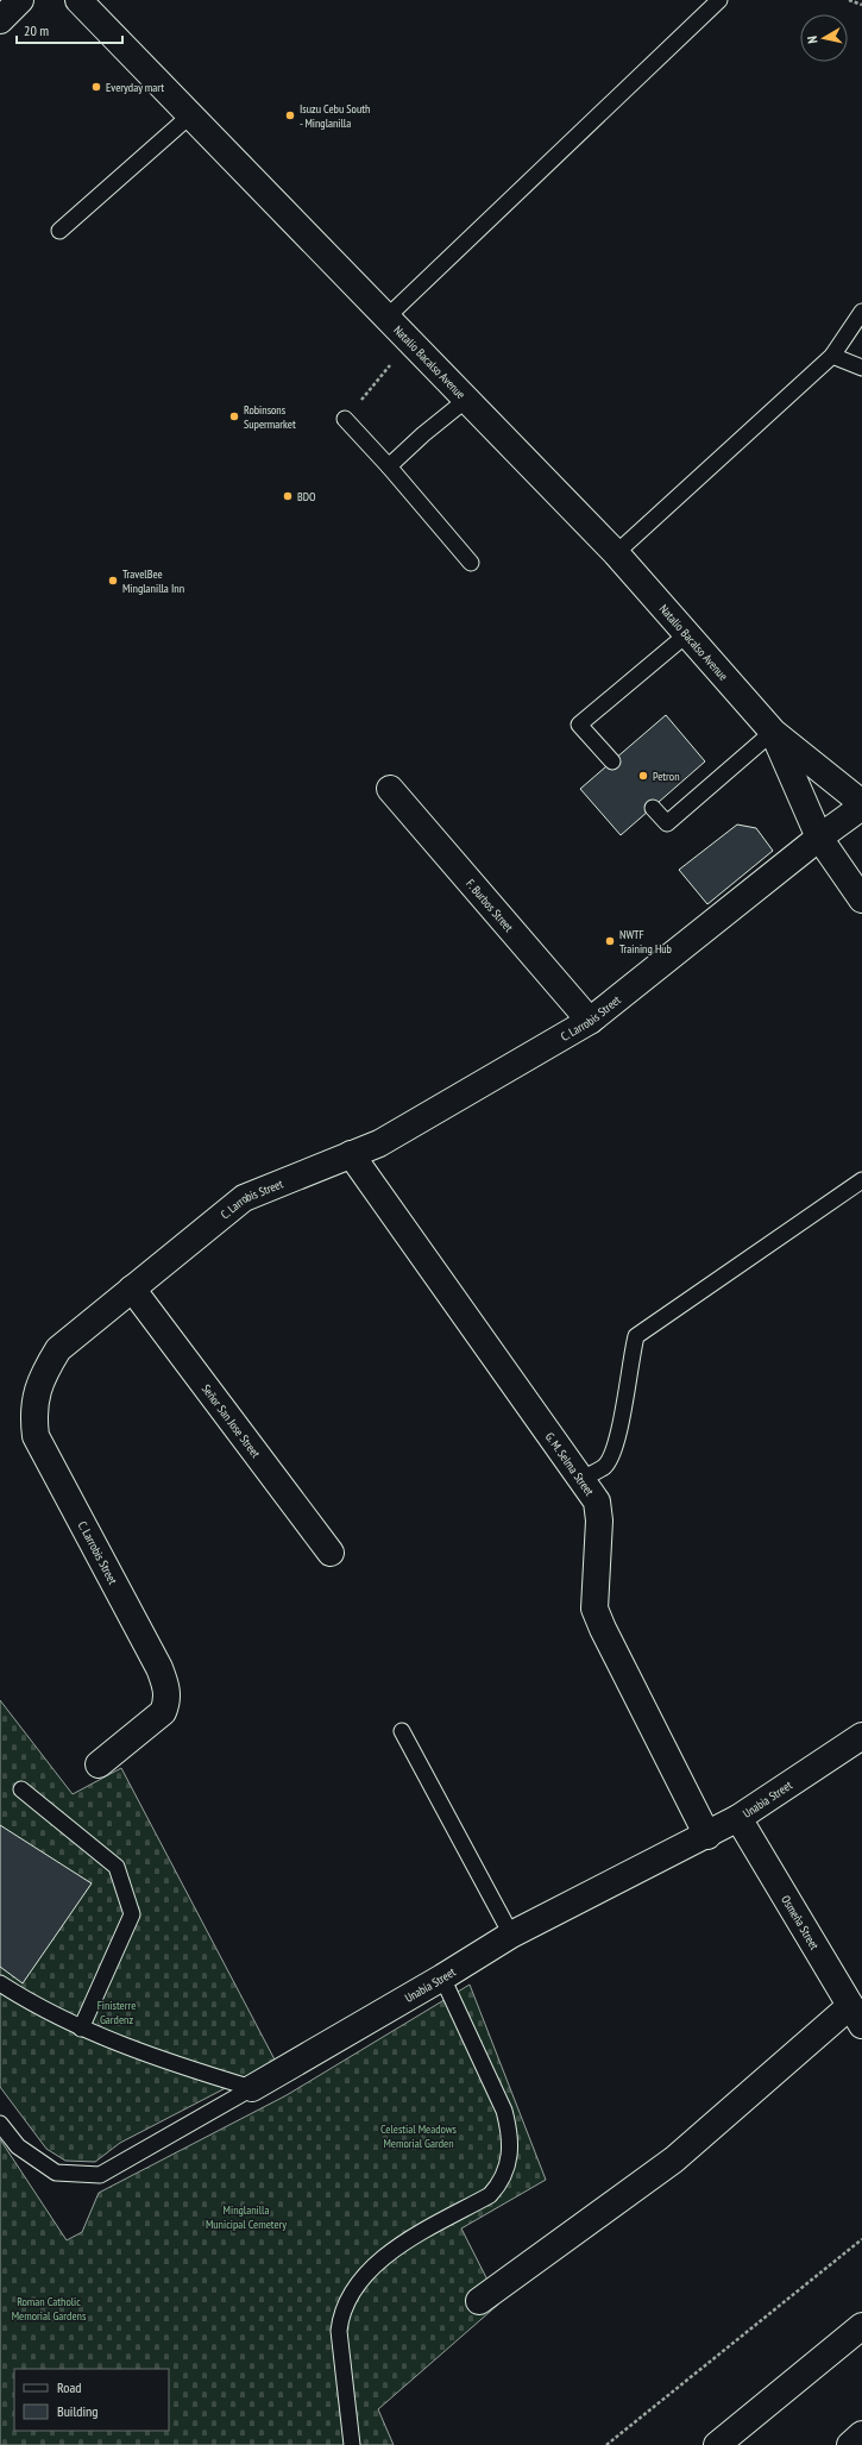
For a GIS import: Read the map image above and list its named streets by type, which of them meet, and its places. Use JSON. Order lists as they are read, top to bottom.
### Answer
{
  "streets": {
    "main road": [
      "Natalio Bacalso Avenue",
      "F. Burbos Street",
      "C. Larrobis Street",
      "Señor San Jose Street",
      "G. M. Selma Street",
      "Unabia Street",
      "Osmeña Street"
    ]
  },
  "crossings": [
    ["Natalio Bacalso Avenue", "C. Larrobis Street"],
    ["F. Burbos Street", "C. Larrobis Street"],
    ["C. Larrobis Street", "Señor San Jose Street"],
    ["C. Larrobis Street", "G. M. Selma Street"],
    ["G. M. Selma Street", "Unabia Street"],
    ["Unabia Street", "Osmeña Street"]
  ],
  "parks": [
    "Finisterre Gardenz",
    "Celestial Meadows Memorial Garden",
    "Minglanilla Municipal Cemetery",
    "Roman Catholic Memorial Gardens"
  ],
  "places": [
    "Everyday mart",
    "Isuzu Cebu South - Minglanilla",
    "Robinsons Supermarket",
    "BDO",
    "TravelBee Minglanilla Inn",
    "Petron",
    "NWTF Training Hub"
  ],
  "legend": ["Road", "Building"],
  "scale_bar": "20 m",
  "north": "left"
}
